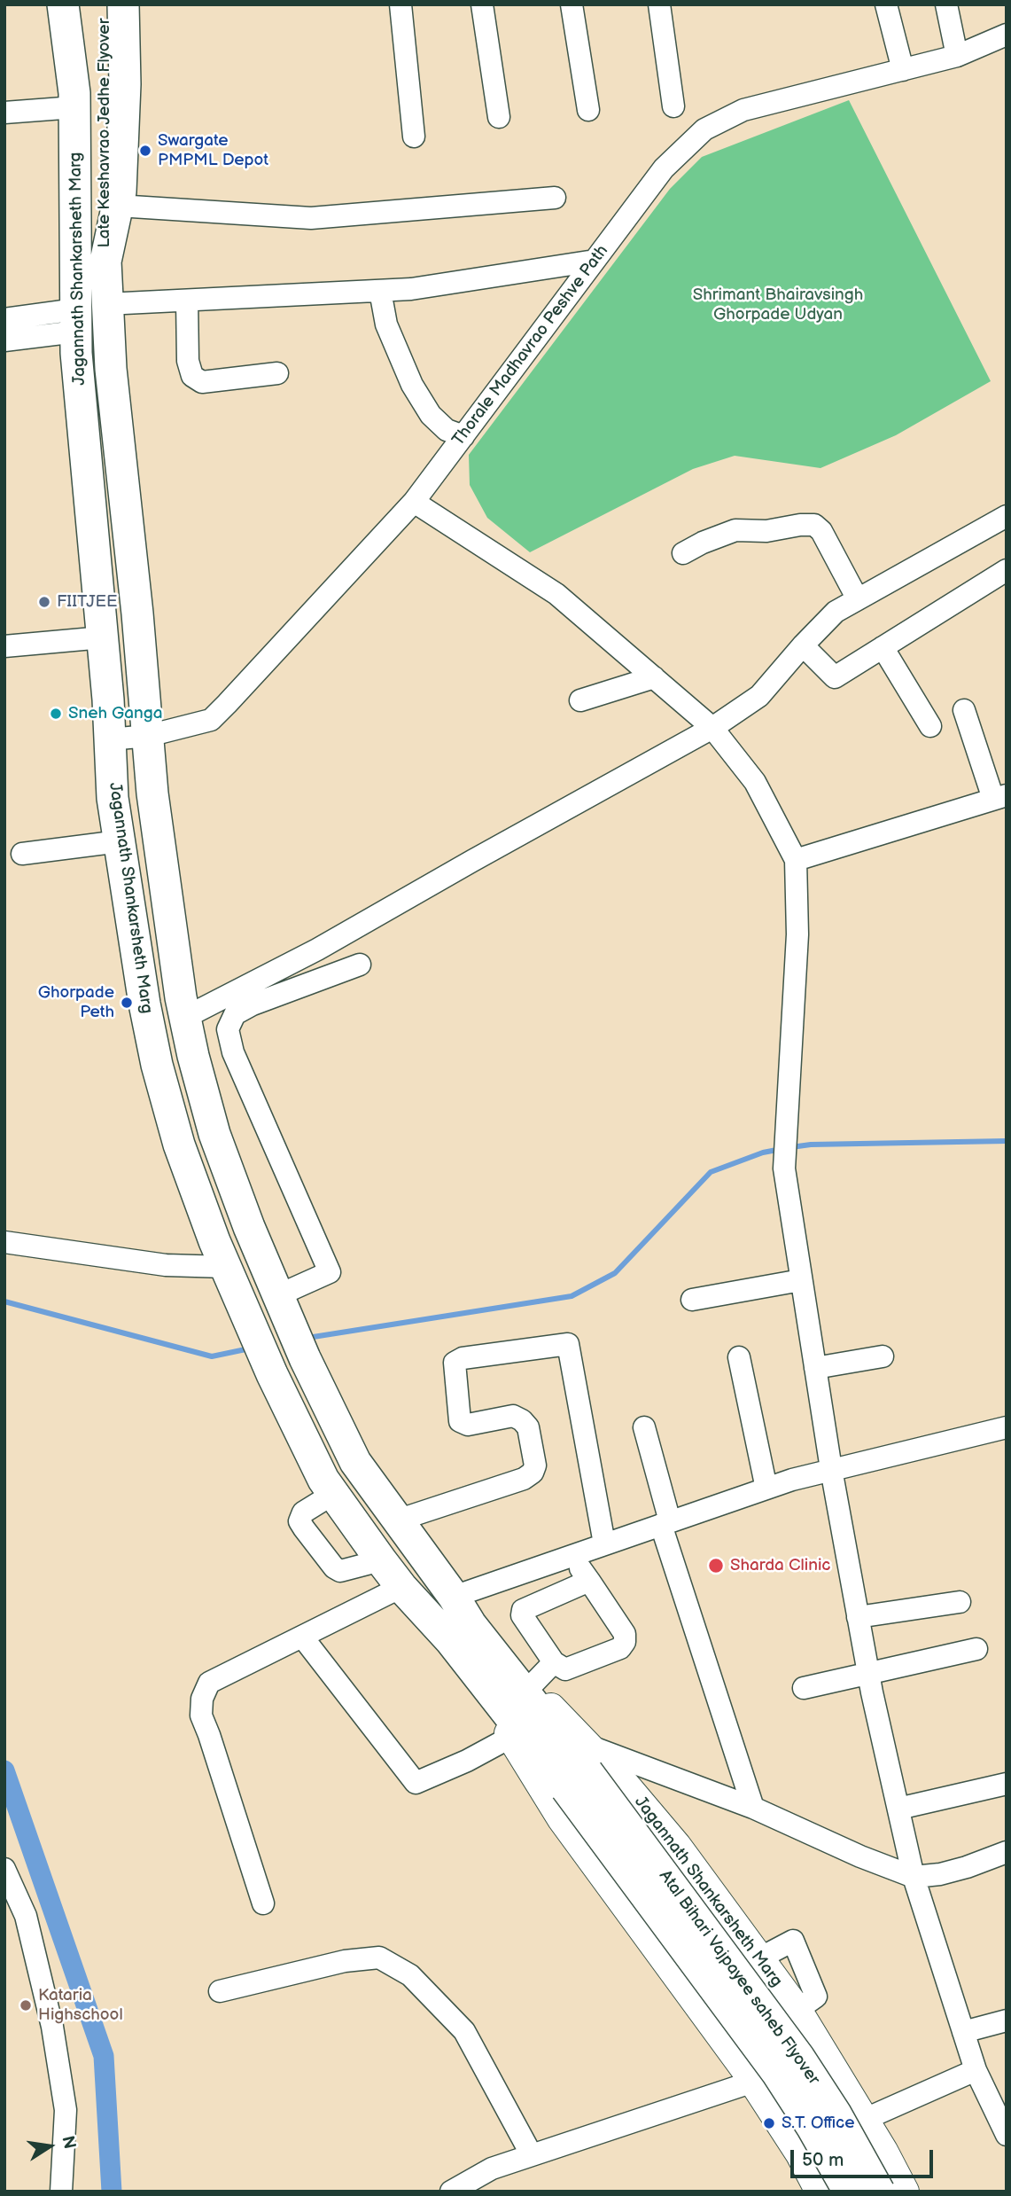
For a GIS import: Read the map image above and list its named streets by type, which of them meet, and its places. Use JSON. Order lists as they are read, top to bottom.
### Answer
{
  "streets": {
    "highway": ["Late Keshavrao Jedhe Flyover", "Jagannath Shankarsheth Marg", "Atal Bihari Vajpayee saheb Flyover"],
    "street": ["Thorale Madhavrao Peshve Path"]
  },
  "crossings": [
    ["Late Keshavrao Jedhe Flyover", "Jagannath Shankarsheth Marg"],
    ["Jagannath Shankarsheth Marg", "Thorale Madhavrao Peshve Path"],
    ["Jagannath Shankarsheth Marg", "Atal Bihari Vajpayee saheb Flyover"]
  ],
  "parks": ["Shrimant Bhairavsingh Ghorpade Udyan"],
  "places": [
    "Swargate PMPML Depot",
    "FIITJEE",
    "Sneh Ganga",
    "Ghorpade Peth",
    "Sharda Clinic",
    "Kataria Highschool",
    "S.T. Office"
  ],
  "scale_bar": "50 m",
  "north": "right"
}
